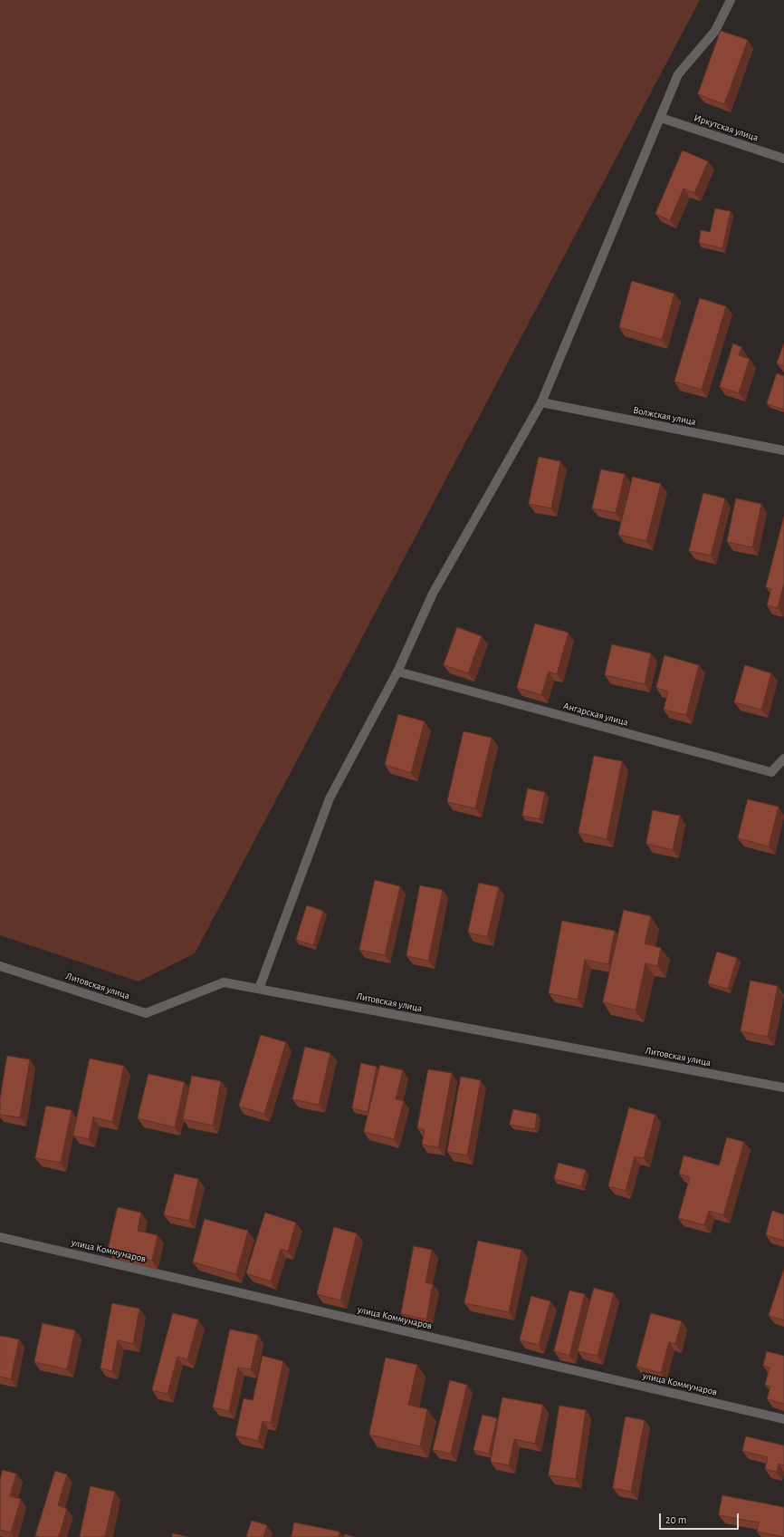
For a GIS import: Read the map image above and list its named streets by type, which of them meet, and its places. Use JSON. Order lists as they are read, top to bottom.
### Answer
{
  "streets": {
    "street": [
      "Иркутская улица",
      "Волжская улица",
      "Ангарская улица",
      "Литовская улица",
      "улица Коммунаров"
    ]
  },
  "scale_bar": "20 m"
}
